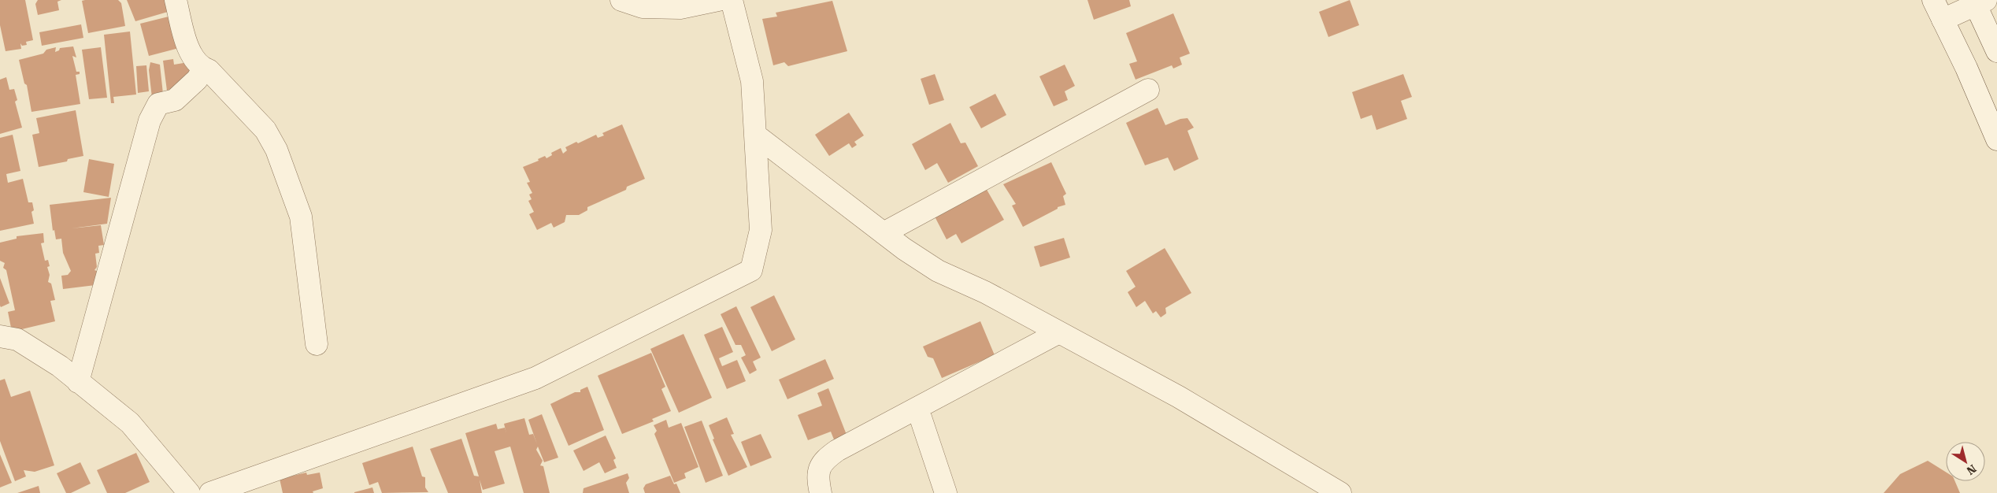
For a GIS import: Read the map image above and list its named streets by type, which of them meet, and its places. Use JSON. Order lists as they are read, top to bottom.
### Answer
{
  "north": "bottom right"
}
